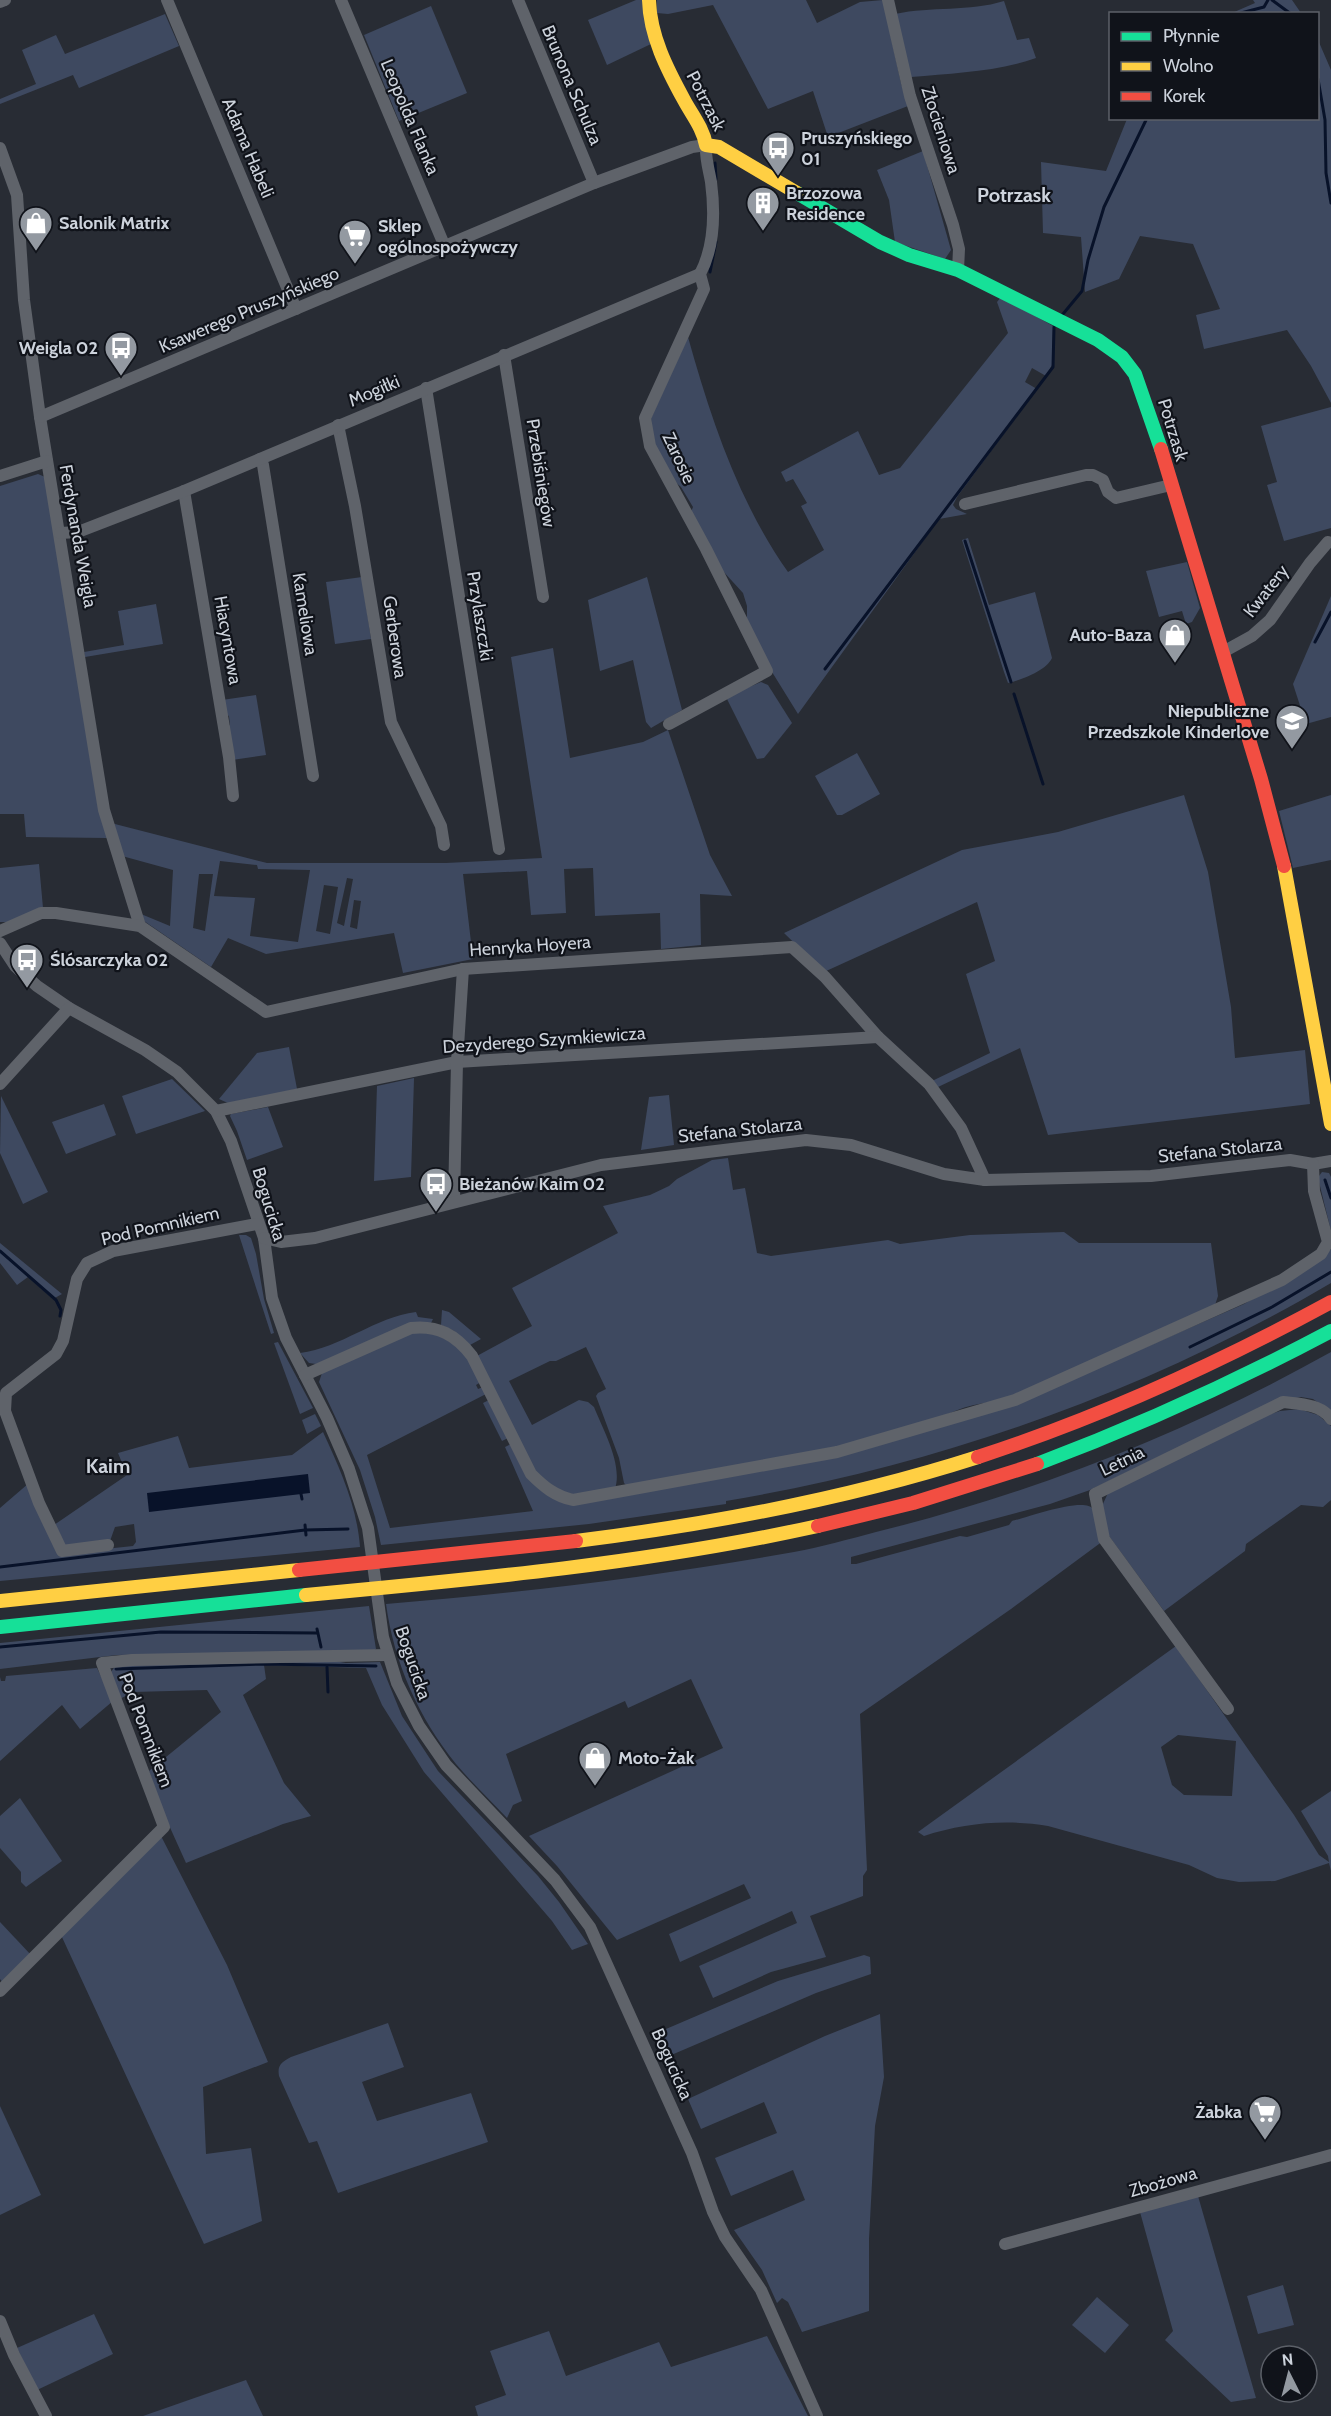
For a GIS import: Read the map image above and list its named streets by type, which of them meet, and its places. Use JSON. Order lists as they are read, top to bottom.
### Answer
{
  "streets": {
    "main road": ["Potrzask"],
    "street": [
      "Brunona Schulza",
      "Leopolda Flanka",
      "Złocieniowa",
      "Adama Habeli",
      "Ksawerego Pruszyńskiego",
      "Mogiłki",
      "Zarosie",
      "Przebiśniegów",
      "Ferdynanda Weigla",
      "Kwatery",
      "Kameliowa",
      "Przylaszczki",
      "Gerberowa",
      "Hiacyntowa",
      "Henryka Hoyera",
      "Dezyderego Szymkiewicza",
      "Stefana Stolarza",
      "Bogucicka",
      "Pod Pomnikiem",
      "Letnia",
      "Zbożowa"
    ]
  },
  "crossings": [
    ["Brunona Schulza", "Ksawerego Pruszyńskiego"],
    ["Potrzask", "Złocieniowa"],
    ["Potrzask", "Ksawerego Pruszyńskiego"],
    ["Potrzask", "Zarosie"],
    ["Potrzask", "Kwatery"],
    ["Leopolda Flanka", "Ksawerego Pruszyńskiego"],
    ["Adama Habeli", "Ksawerego Pruszyńskiego"],
    ["Ksawerego Pruszyńskiego", "Zarosie"],
    ["Ksawerego Pruszyńskiego", "Ferdynanda Weigla"],
    ["Mogiłki", "Zarosie"],
    ["Mogiłki", "Przebiśniegów"],
    ["Mogiłki", "Ferdynanda Weigla"],
    ["Mogiłki", "Kameliowa"],
    ["Mogiłki", "Przylaszczki"],
    ["Mogiłki", "Gerberowa"],
    ["Mogiłki", "Hiacyntowa"],
    ["Ferdynanda Weigla", "Henryka Hoyera"],
    ["Henryka Hoyera", "Dezyderego Szymkiewicza"],
    ["Henryka Hoyera", "Stefana Stolarza"],
    ["Dezyderego Szymkiewicza", "Bogucicka"],
    ["Stefana Stolarza", "Bogucicka"],
    ["Bogucicka", "Pod Pomnikiem"]
  ],
  "districts": ["Potrzask", "Kaim"],
  "places": {
    "bus stop": [
      "Pruszyńskiego 01",
      "Weigla 02",
      "Ślósarczyka 02",
      "Bieżanów Kaim 02"
    ],
    "building": ["Brzozowa Residence"],
    "shop": ["Salonik Matrix", "Auto-Baza", "Moto-Żak"],
    "supermarket": ["Sklep ogólnospożywczy", "Żabka"],
    "school or university": ["Niepubliczne Przedszkole Kinderlove"]
  },
  "legend": ["Płynnie", "Wolno", "Korek"],
  "north": "top"
}
